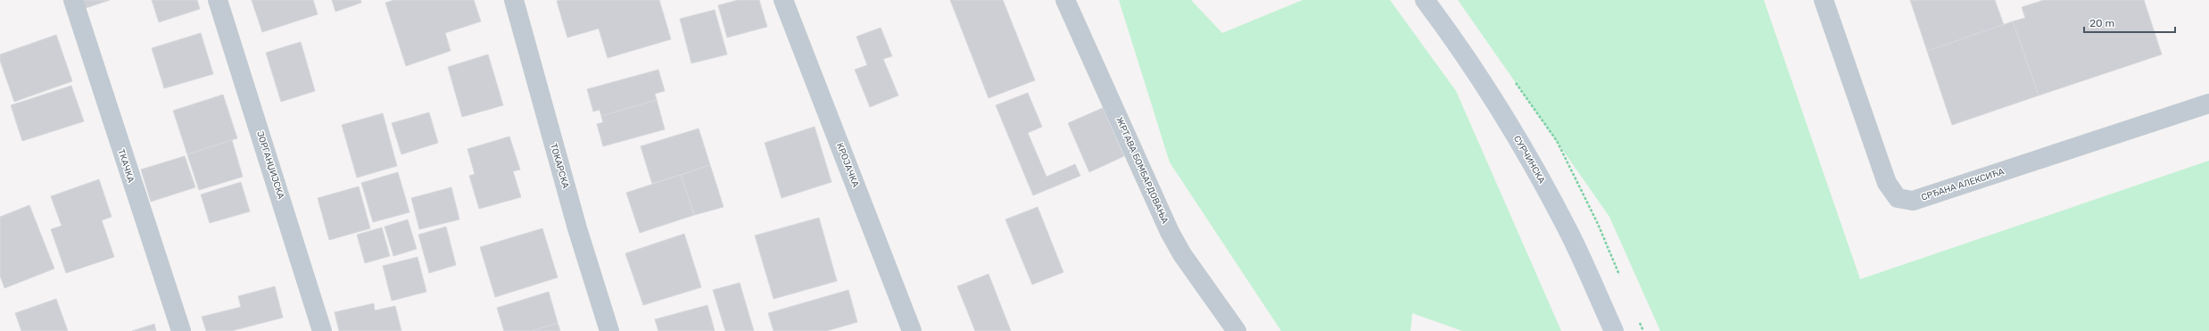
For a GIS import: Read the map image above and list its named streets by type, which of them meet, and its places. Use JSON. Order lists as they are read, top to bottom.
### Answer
{
  "streets": {
    "main road": ["СУРЧИНСКА"],
    "street": [
      "ЈОРГАНЏИЈСКА",
      "КРОЈАЧКА",
      "ТКАЧКА",
      "ТОКАРСКА",
      "ЖРТАВА БОМБАРДОВАЊА",
      "СРЂАНА АЛЕКСИЋА"
    ]
  },
  "scale_bar": "20 m"
}
